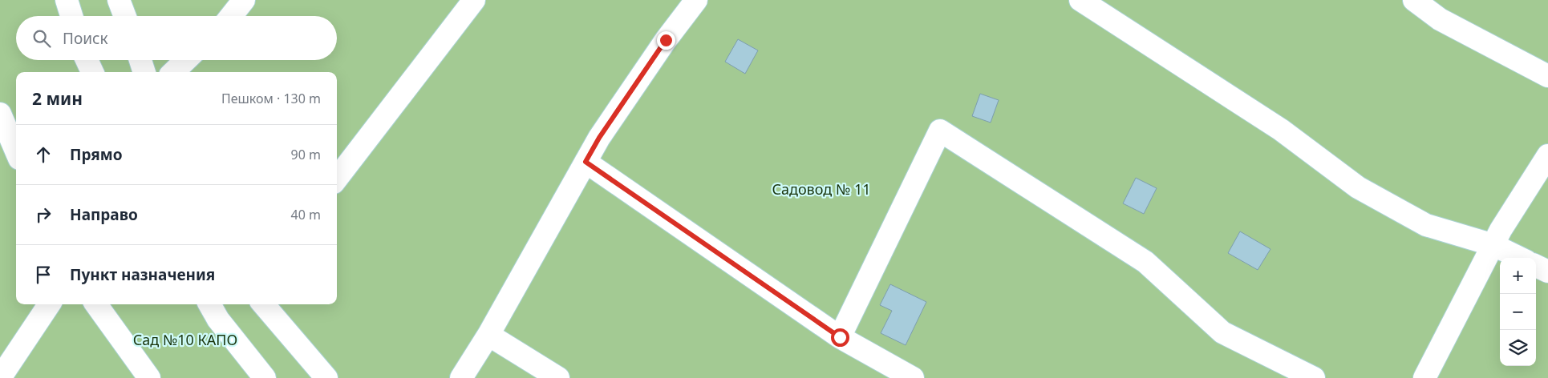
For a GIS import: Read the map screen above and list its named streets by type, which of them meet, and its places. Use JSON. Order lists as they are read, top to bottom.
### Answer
{
  "parks": ["Садовод № 11", "Сад №10 КАПО"],
  "page": {
    "search": "Поиск",
    "heading": ["2 мин", "Пешком · 130 m"],
    "list": [
      ["Прямо", "90 m"],
      ["Направо", "40 m"],
      "Пункт назначения"
    ],
    "map_buttons": ["+", "−"]
  }
}
